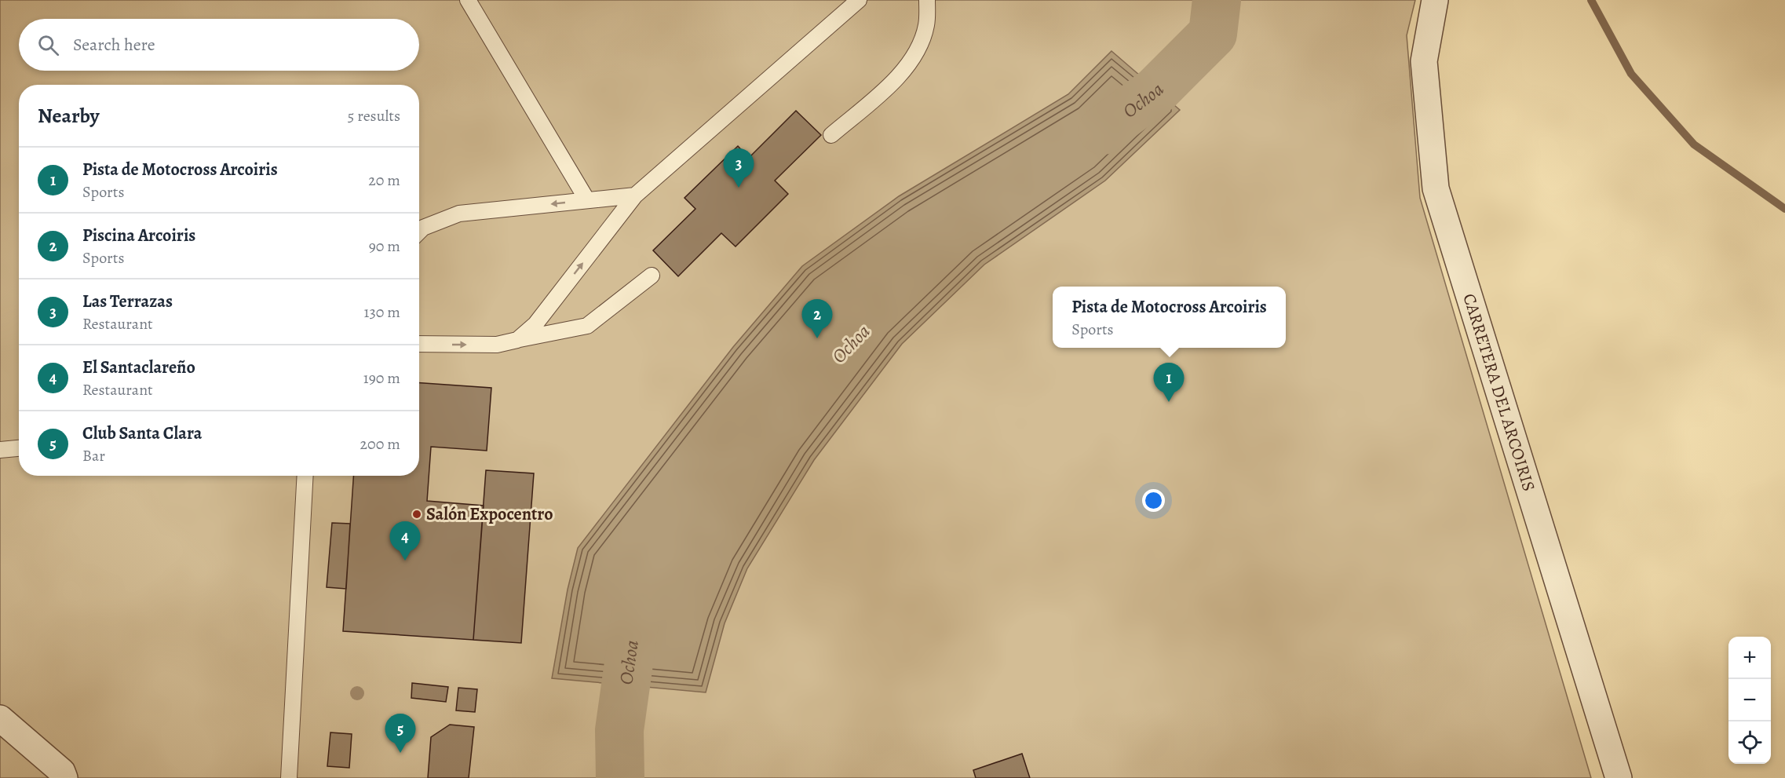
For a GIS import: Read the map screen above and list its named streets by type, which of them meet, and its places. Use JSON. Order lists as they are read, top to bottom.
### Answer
{
  "streets": {
    "street": ["CARRETERA DEL ARCOIRIS"]
  },
  "water": ["Ochoa"],
  "places": ["Salón Expocentro"],
  "page": {
    "search": "Search here",
    "heading": ["Nearby", "5 results"],
    "list": [
      {
        "mark": "1",
        "name": "Pista de Motocross Arcoiris",
        "note": "Sports",
        "value": "20 m"
      },
      {
        "mark": "2",
        "name": "Piscina Arcoiris",
        "note": "Sports",
        "value": "90 m"
      },
      {
        "mark": "3",
        "name": "Las Terrazas",
        "note": "Restaurant",
        "value": "130 m"
      },
      {
        "mark": "4",
        "name": "El Santaclareño",
        "note": "Restaurant",
        "value": "190 m"
      },
      {
        "mark": "5",
        "name": "Club Santa Clara",
        "note": "Bar",
        "value": "200 m"
      }
    ],
    "pins": [
      "3",
      "2",
      "1",
      "4",
      "5"
    ],
    "popup": ["Pista de Motocross Arcoiris", "Sports"],
    "map_buttons": ["+", "−"]
  }
}
